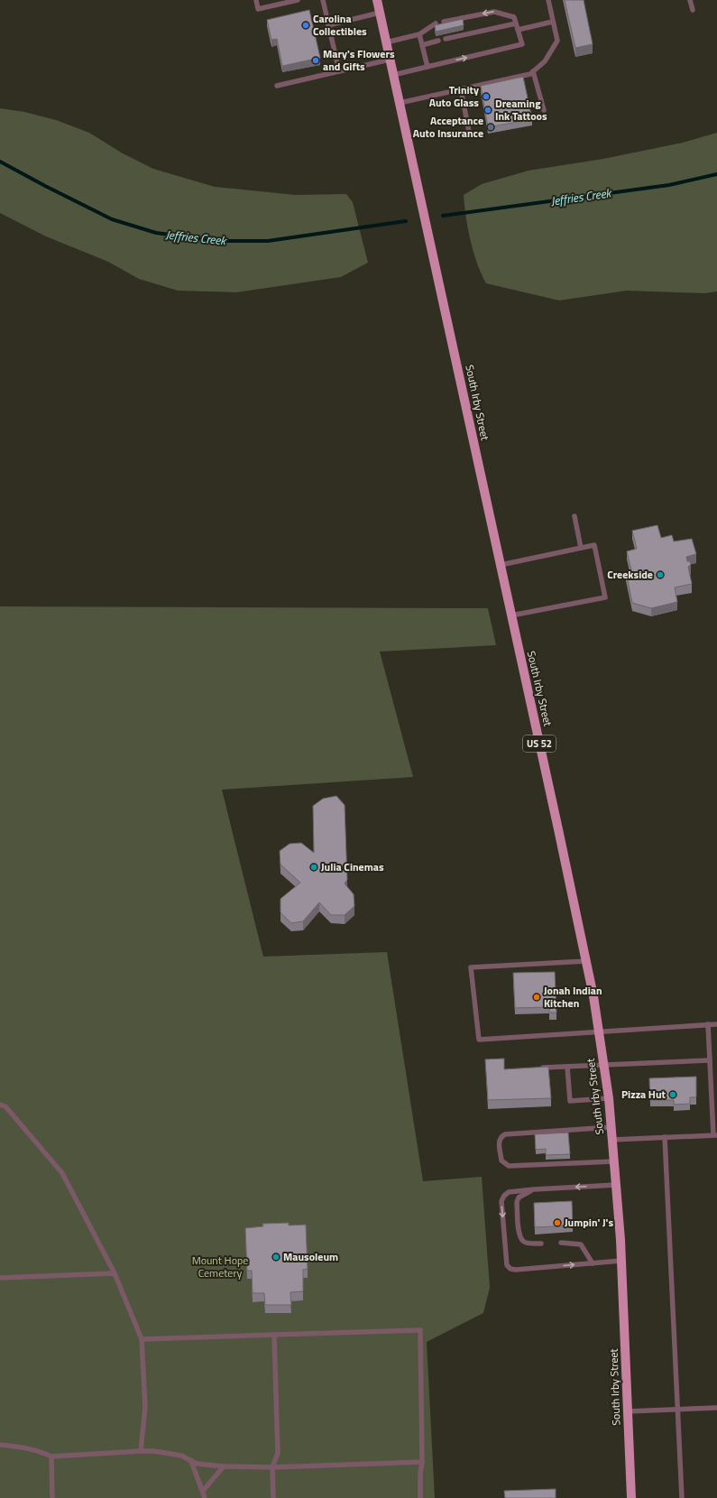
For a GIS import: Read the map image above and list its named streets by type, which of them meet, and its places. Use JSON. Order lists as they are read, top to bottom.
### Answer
{
  "streets": {
    "main road": ["South Irby Street", "US 52"]
  },
  "water": ["Jeffries Creek"],
  "parks": ["Mount Hope Cemetery"],
  "places": [
    "Carolina Collectibles",
    "Mary's Flowers and Gifts",
    "Trinity Auto Glass",
    "Dreaming Ink Tattoos",
    "Acceptance Auto Insurance",
    "Creekside",
    "Julia Cinemas",
    "Jonah Indian Kitchen",
    "Pizza Hut",
    "Jumpin' J's",
    "Mausoleum"
  ]
}
